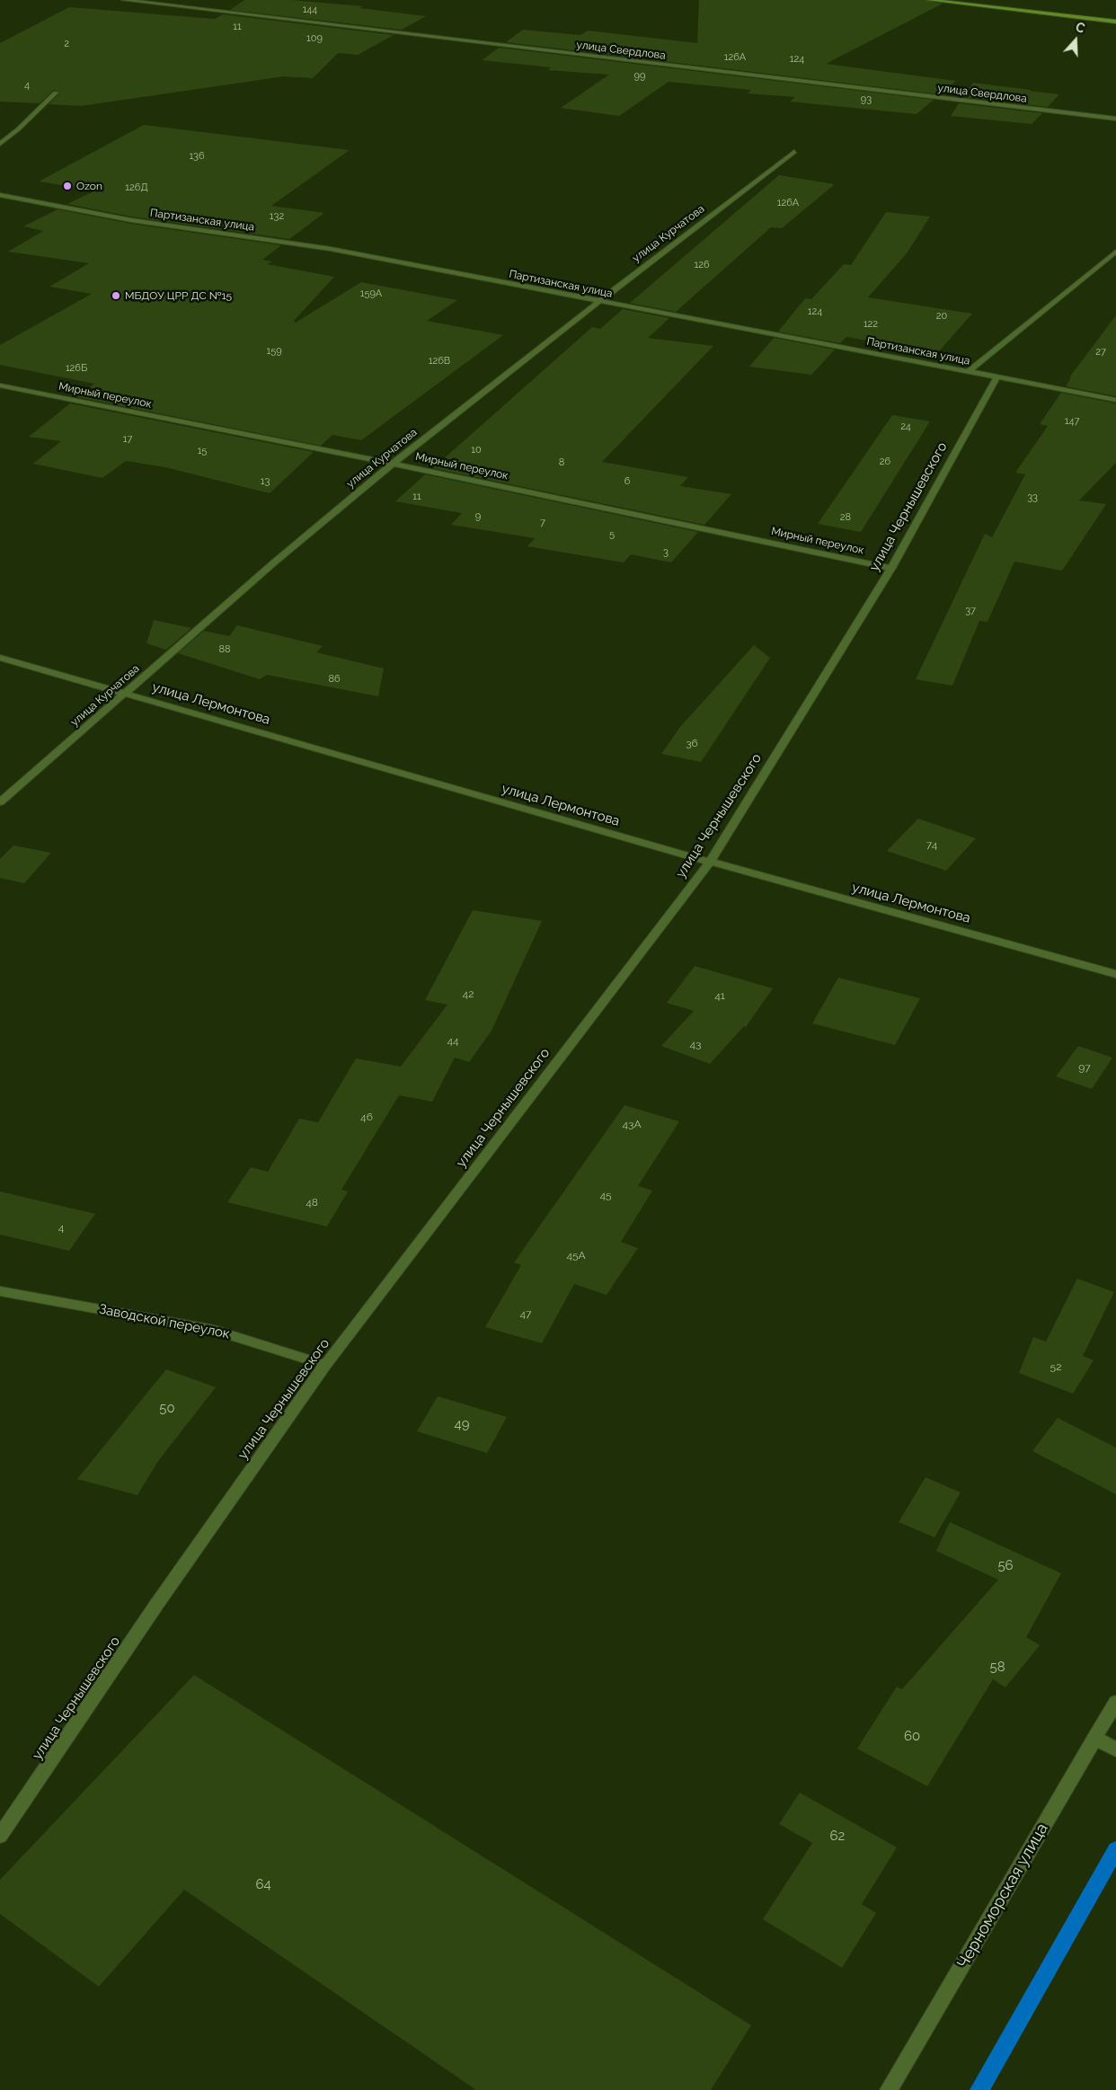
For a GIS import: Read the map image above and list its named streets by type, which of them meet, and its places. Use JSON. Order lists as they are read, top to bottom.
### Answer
{
  "streets": {
    "street": [
      "улица Свердлова",
      "Партизанская улица",
      "улица Курчатова",
      "Мирный переулок",
      "улица Чернышевского",
      "улица Лермонтова",
      "Заводской переулок",
      "Черноморская улица"
    ]
  },
  "crossings": [
    ["Партизанская улица", "улица Курчатова"],
    ["Партизанская улица", "улица Чернышевского"],
    ["улица Курчатова", "Мирный переулок"],
    ["улица Курчатова", "улица Лермонтова"],
    ["Мирный переулок", "улица Чернышевского"],
    ["улица Чернышевского", "улица Лермонтова"],
    ["улица Чернышевского", "Заводской переулок"]
  ],
  "places": ["Ozon", "МБДОУ ЦРР ДС №15"],
  "house_numbers": [
    "144",
    "11",
    "109",
    "2",
    "126А",
    "124",
    "99",
    "4",
    "93",
    "136",
    "126Д",
    "126А",
    "132",
    "126",
    "159А",
    "124",
    "20",
    "122",
    "159",
    "27",
    "126В",
    "126Б",
    "147",
    "24",
    "17",
    "10",
    "15",
    "26",
    "8",
    "13",
    "6",
    "11",
    "33",
    "9",
    "28",
    "7",
    "5",
    "3",
    "37",
    "88",
    "86",
    "36",
    "74",
    "42",
    "41",
    "44",
    "43",
    "97",
    "46",
    "43А",
    "45",
    "48",
    "4",
    "45А",
    "47",
    "52",
    "50",
    "49",
    "56",
    "58",
    "60",
    "62",
    "64"
  ],
  "north": "top"
}
